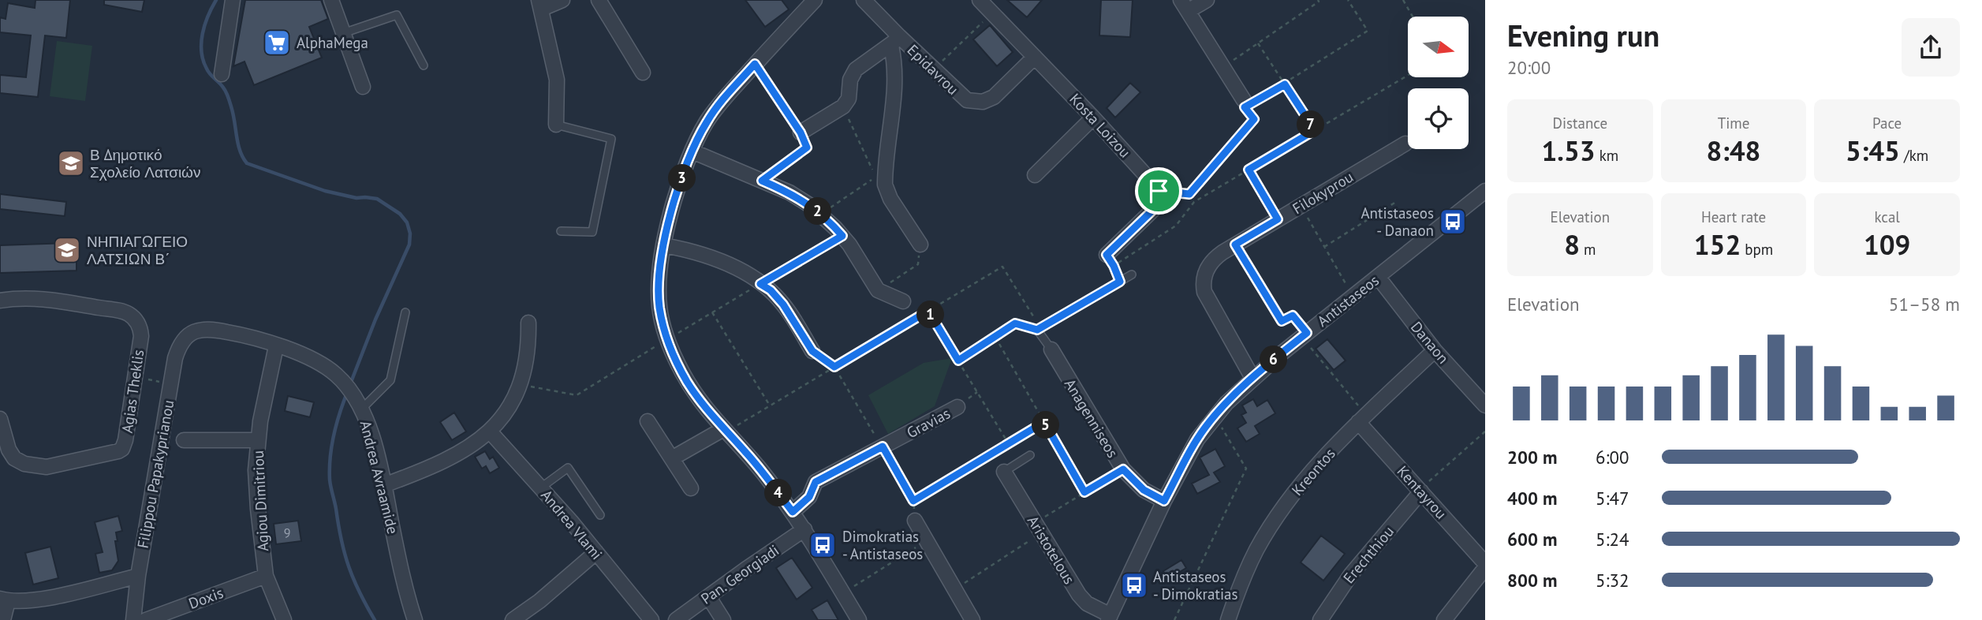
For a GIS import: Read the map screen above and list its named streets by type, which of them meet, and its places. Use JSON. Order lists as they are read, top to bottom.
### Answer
{
  "streets": {
    "street": [
      "Epidavrou",
      "Kosta Loizou",
      "Filokyprou",
      "Antistaseos",
      "Danaon",
      "Agias Theklis",
      "Anagenniseos",
      "Gravias",
      "Kreontos",
      "Filippou Papakyprianou",
      "Andrea Avraamide",
      "Kentayrou",
      "Agiou Dimitriou",
      "Andrea Vlami",
      "Aristotelous",
      "Erechthiou",
      "Pan. Georgiadi",
      "Doxis"
    ]
  },
  "crossings": [
    ["Epidavrou", "Kosta Loizou"],
    ["Filokyprou", "Antistaseos"],
    ["Antistaseos", "Danaon"],
    ["Antistaseos", "Anagenniseos"],
    ["Antistaseos", "Aristotelous"],
    ["Danaon", "Kreontos"],
    ["Kreontos", "Kentayrou"],
    ["Filippou Papakyprianou", "Andrea Avraamide"],
    ["Filippou Papakyprianou", "Agiou Dimitriou"],
    ["Andrea Avraamide", "Agiou Dimitriou"],
    ["Kentayrou", "Erechthiou"],
    ["Agiou Dimitriou", "Doxis"]
  ],
  "places": {
    "supermarket": ["AlphaMega"],
    "school or university": ["Β Δημοτικό Σχολείο Λατσιών", "ΝΗΠΙΑΓΩΓΕΙΟ ΛΑΤΣΙΩΝ Β΄"],
    "bus stop": ["Antistaseos - Danaon", "Dimokratias - Antistaseos", "Antistaseos - Dimokratias"]
  },
  "house_numbers": ["9"],
  "north": "right",
  "page": {
    "heading": ["Evening run", "20:00"],
    "stats": [
      ["Distance", "1.53 km"],
      ["Time", "8:48"],
      ["Pace", "5:45 /km"],
      ["Elevation", "8 m"],
      ["Heart rate", "152 bpm"],
      ["kcal", "109"]
    ],
    "pins": [
      "7",
      "3",
      "2",
      "1",
      "6",
      "5",
      "4"
    ],
    "chart": ["Elevation", "51–58 m"],
    "list": [
      {
        "name": "200 m",
        "note": "6:00"
      },
      {
        "name": "400 m",
        "note": "5:47"
      },
      {
        "name": "600 m",
        "note": "5:24"
      },
      {
        "name": "800 m",
        "note": "5:32"
      }
    ]
  }
}
